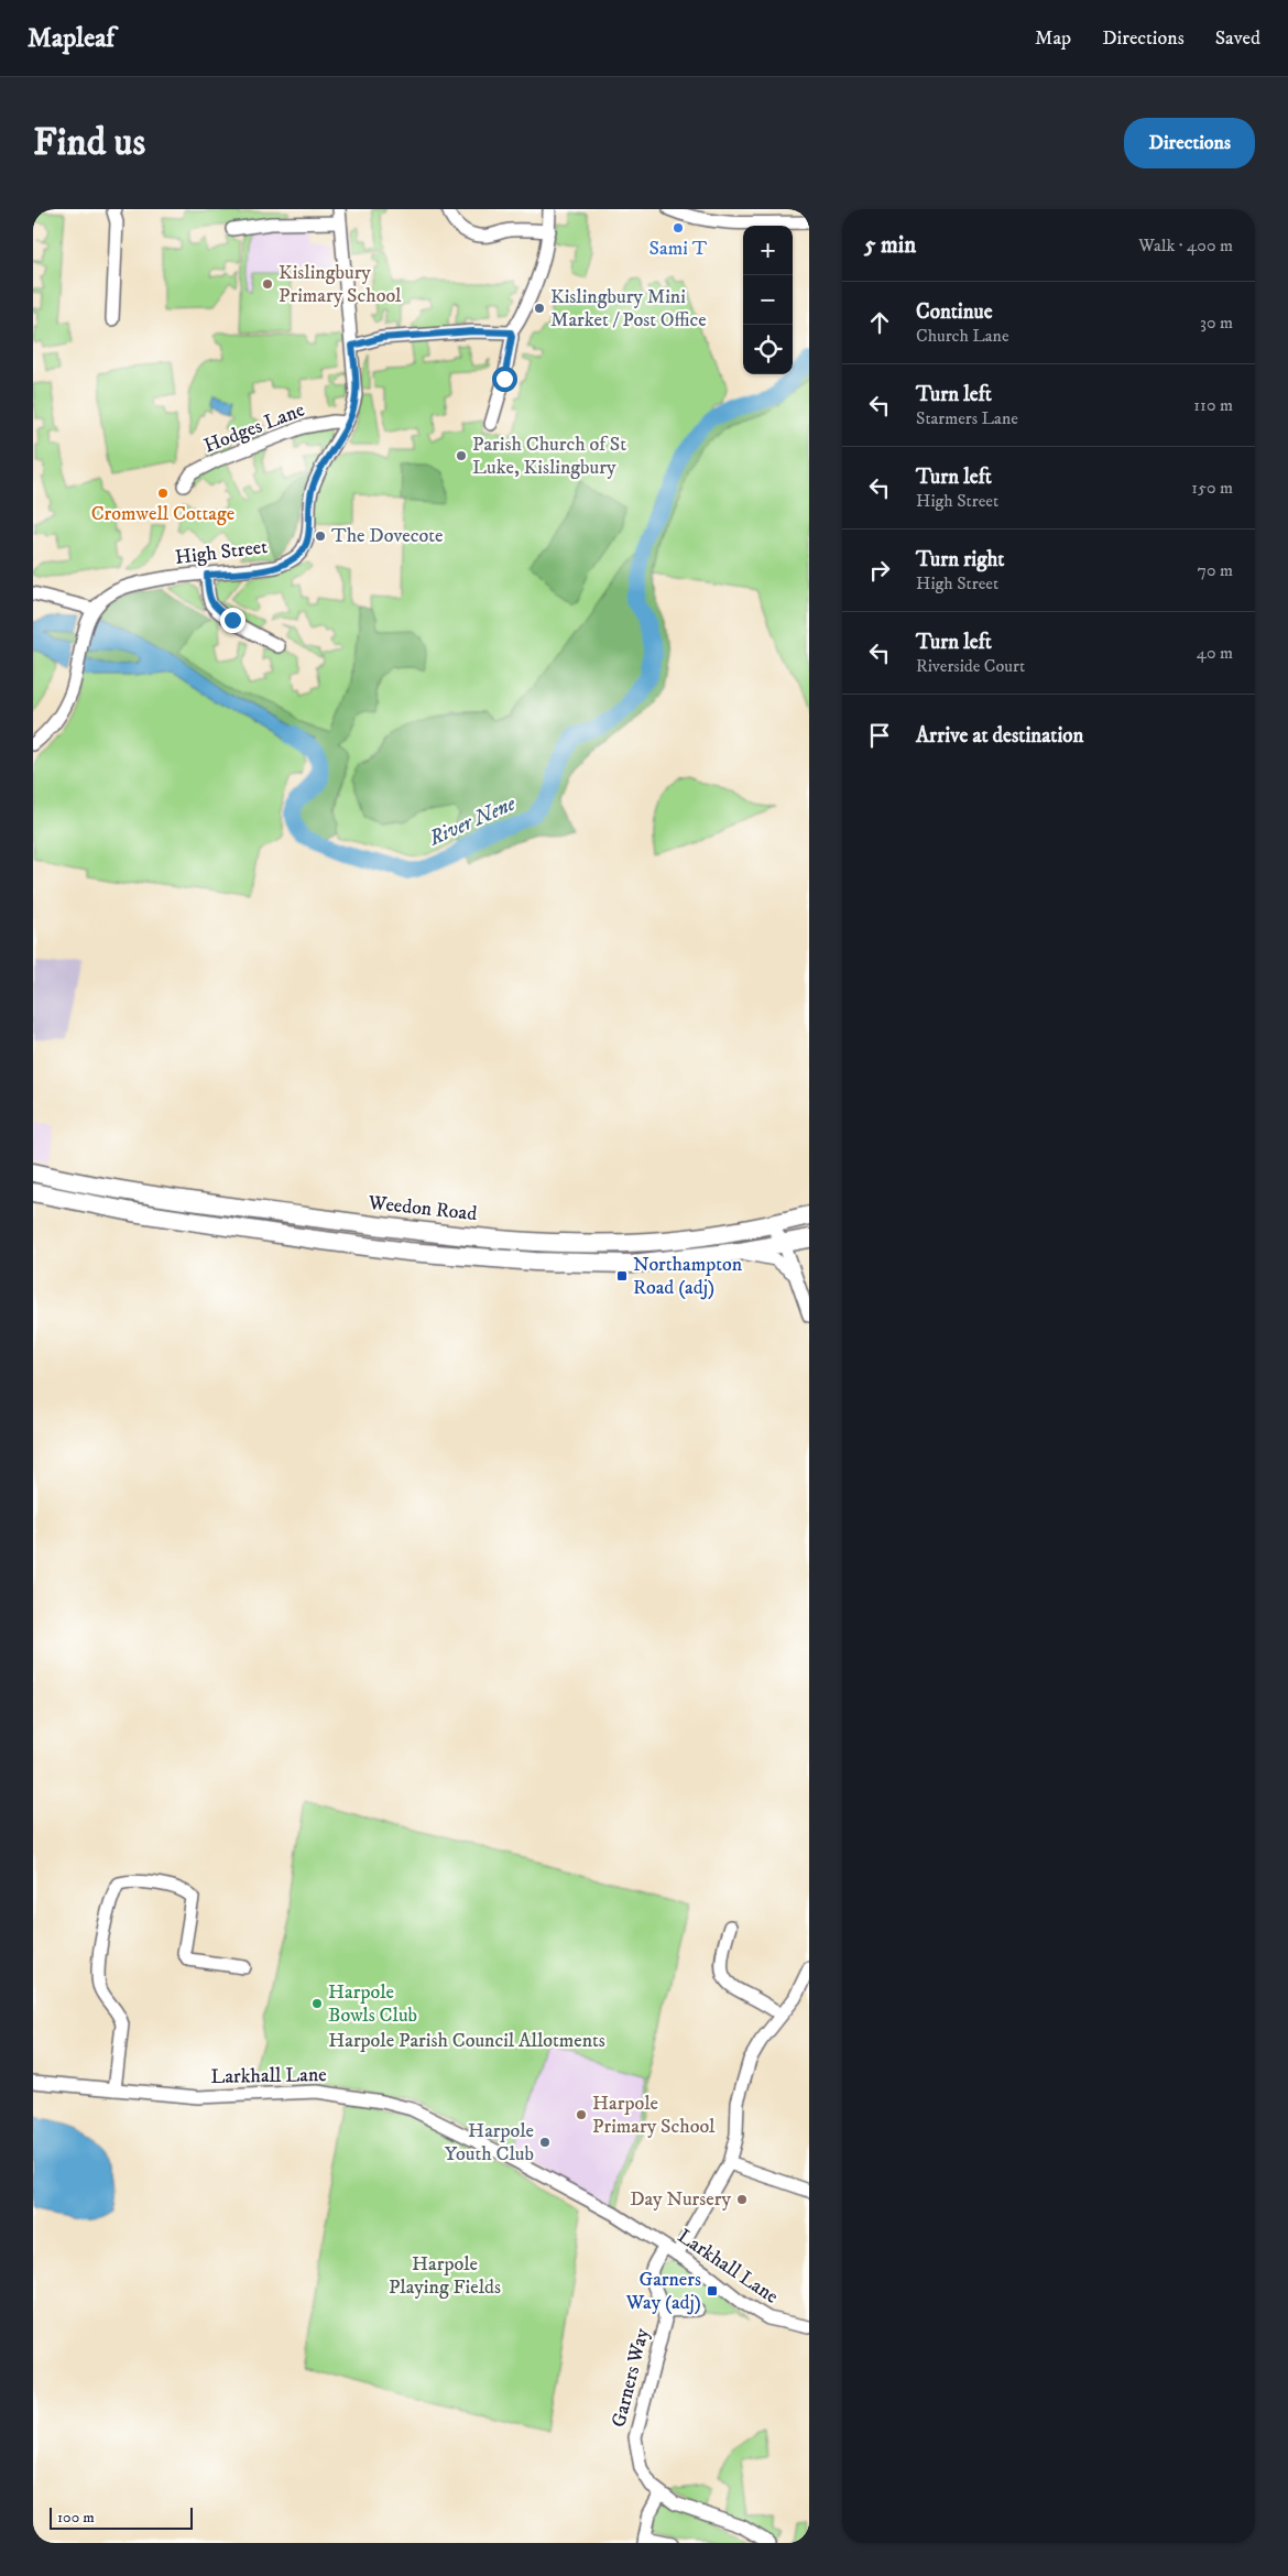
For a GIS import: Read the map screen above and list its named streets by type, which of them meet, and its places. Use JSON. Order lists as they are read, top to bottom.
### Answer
{
  "streets": {
    "highway": ["Weedon Road"],
    "street": [
      "Hodges Lane",
      "High Street",
      "Larkhall Lane",
      "Garners Way"
    ]
  },
  "crossings": [
    ["Hodges Lane", "High Street"],
    ["Larkhall Lane", "Garners Way"]
  ],
  "water": ["River Nene"],
  "parks": ["Harpole Parish Council Allotments", "Harpole Playing Fields"],
  "places": {
    "other": [
      "Sami T",
      "Kislingbury Primary School",
      "Kislingbury Mini Market / Post Office",
      "Parish Church of St Luke, Kislingbury",
      "Cromwell Cottage",
      "The Dovecote",
      "Harpole Bowls Club",
      "Harpole Primary School",
      "Harpole Youth Club",
      "Day Nursery"
    ],
    "transit": ["Northampton Road (adj)", "Garners Way (adj)"]
  },
  "scale_bar": "100 m",
  "page": {
    "header": "Mapleaf",
    "nav": ["Map", "Directions", "Saved"],
    "buttons": "Directions",
    "title": "Find us",
    "heading": ["5 min", "Walk · 400 m"],
    "map_buttons": ["+", "−"],
    "list": [
      ["Continue", "Church Lane", "30 m"],
      ["Turn left", "Starmers Lane", "110 m"],
      ["Turn left", "High Street", "150 m"],
      ["Turn right", "High Street", "70 m"],
      ["Turn left", "Riverside Court", "40 m"],
      "Arrive at destination"
    ],
    "scale": "100 m"
  }
}
